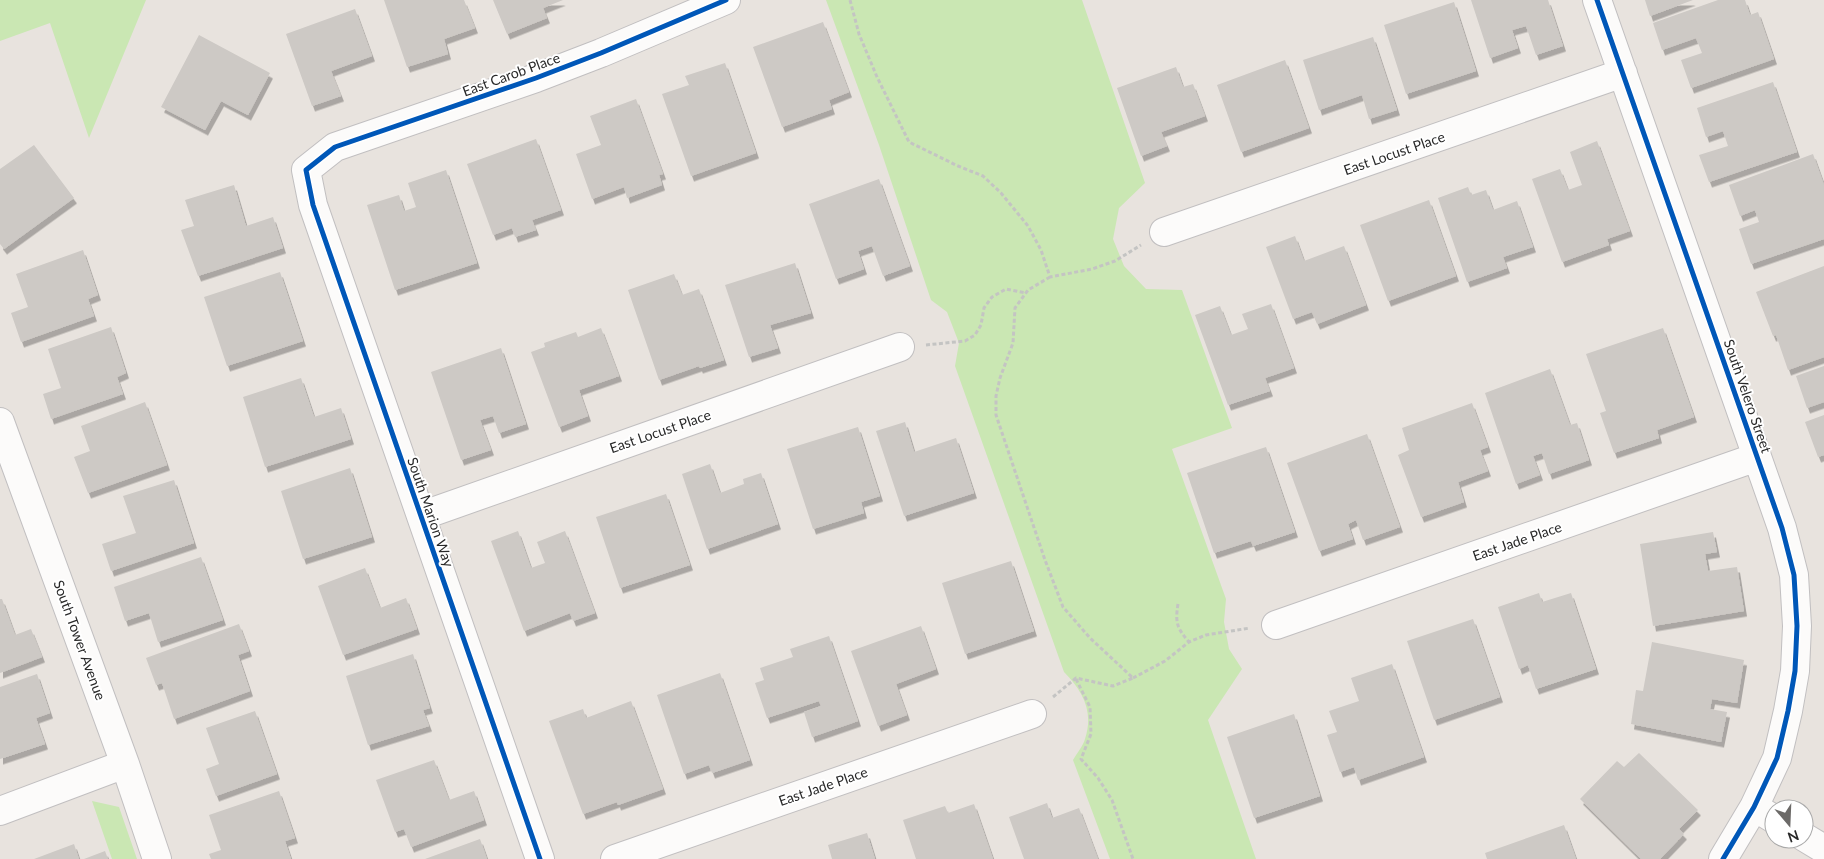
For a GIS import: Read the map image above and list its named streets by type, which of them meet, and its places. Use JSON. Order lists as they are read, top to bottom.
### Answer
{
  "streets": {
    "street": [
      "East Carob Place",
      "East Locust Place",
      "South Velero Street",
      "South Marion Way",
      "East Jade Place",
      "South Tower Avenue"
    ]
  },
  "crossings": [
    ["East Carob Place", "South Marion Way"],
    ["East Locust Place", "South Velero Street"],
    ["East Locust Place", "South Marion Way"],
    ["South Velero Street", "East Jade Place"]
  ],
  "north": "bottom"
}
